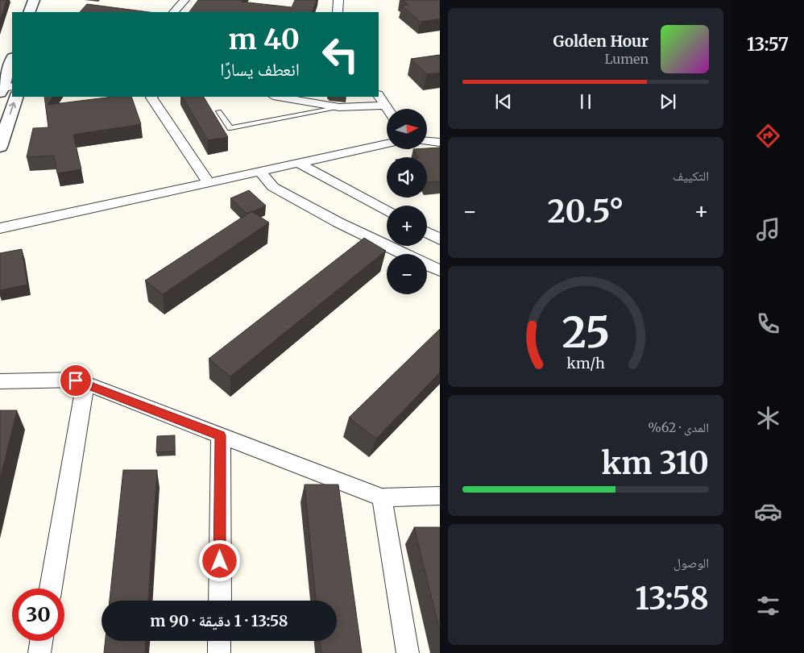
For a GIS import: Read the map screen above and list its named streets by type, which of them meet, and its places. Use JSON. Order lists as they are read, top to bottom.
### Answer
{
  "north": "right",
  "page": {
    "tabs": "13:57",
    "turn": ["40 m", "انعطف يسارًا"],
    "song": ["Golden Hour", "Lumen"],
    "map_buttons": ["+", "−"],
    "tile": [
      "التكييف",
      ["المدى · 62%", "310 km"],
      ["الوصول", "13:58"]
    ],
    "heat": ["−", "20.5°", "+"],
    "limit": "30",
    "trip": "13:58 · 1 دقيقة · 90 m",
    "gauge": ["25", "km/h"]
  }
}
